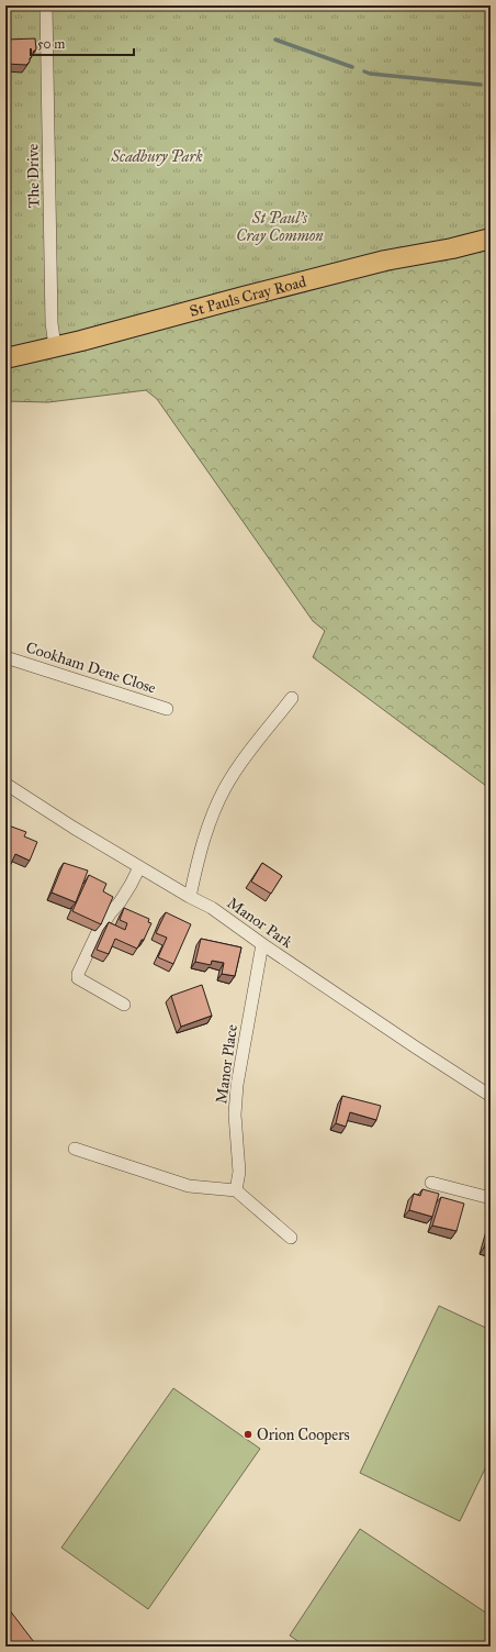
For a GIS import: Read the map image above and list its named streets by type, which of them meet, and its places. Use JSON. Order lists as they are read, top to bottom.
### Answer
{
  "streets": {
    "main road": ["St Pauls Cray Road"],
    "street": [
      "The Drive",
      "Cookham Dene Close",
      "Manor Park",
      "Manor Place"
    ]
  },
  "crossings": [
    ["The Drive", "St Pauls Cray Road"],
    ["Manor Park", "Manor Place"]
  ],
  "parks": ["Scadbury Park", "St Paul's Cray Common"],
  "places": ["Orion Coopers"],
  "scale_bar": "50 m"
}
